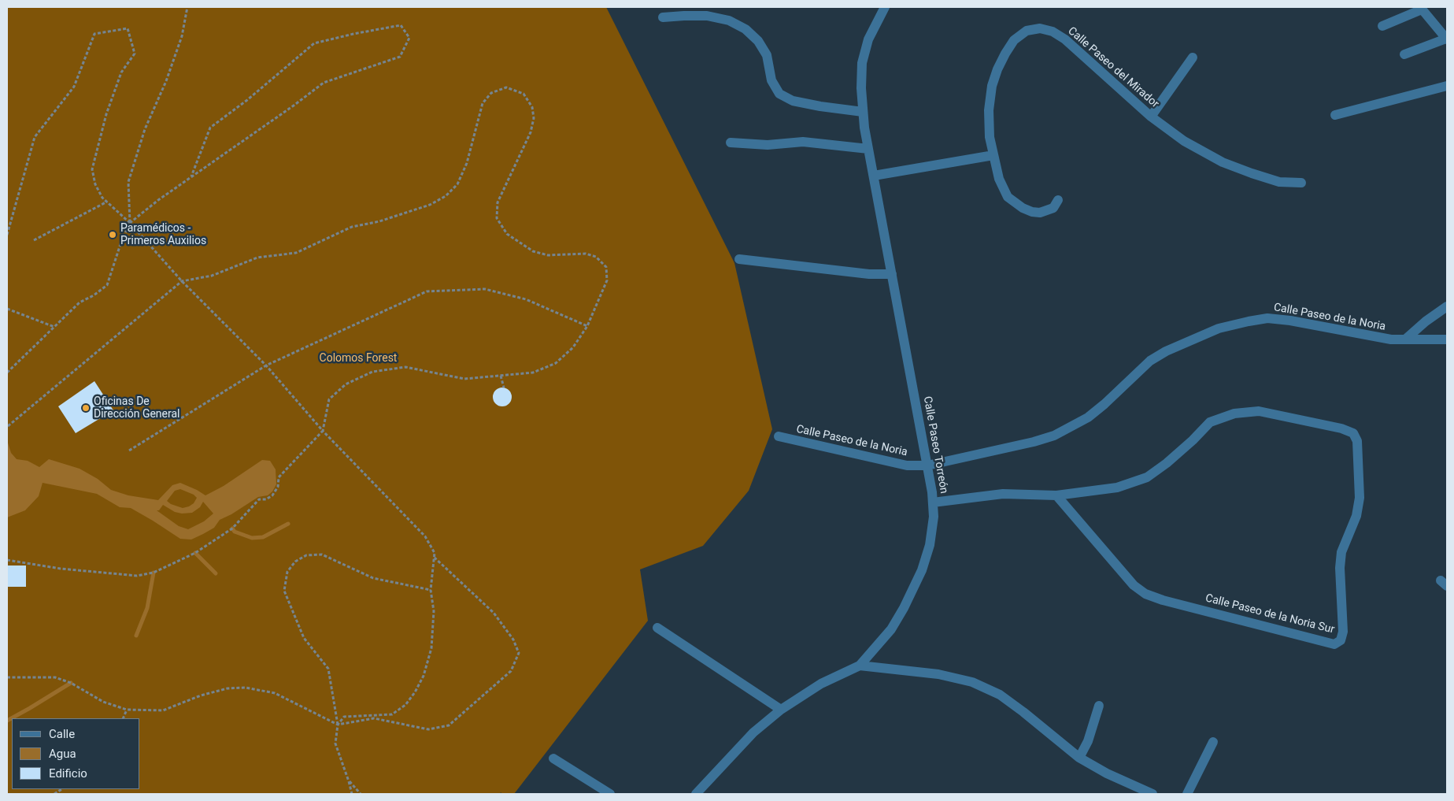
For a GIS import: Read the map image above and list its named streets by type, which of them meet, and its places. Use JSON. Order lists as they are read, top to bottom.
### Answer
{
  "streets": {
    "street": [
      "Calle Paseo del Mirador",
      "Calle Paseo de la Noria",
      "Calle Paseo Torreón",
      "Calle Paseo de la Noria Sur"
    ]
  },
  "crossings": [
    ["Calle Paseo de la Noria", "Calle Paseo Torreón"]
  ],
  "parks": ["Colomos Forest"],
  "places": ["Paramédicos - Primeros Auxilios", "Oficinas De Dirección General"],
  "legend": ["Calle", "Agua", "Edificio"]
}
